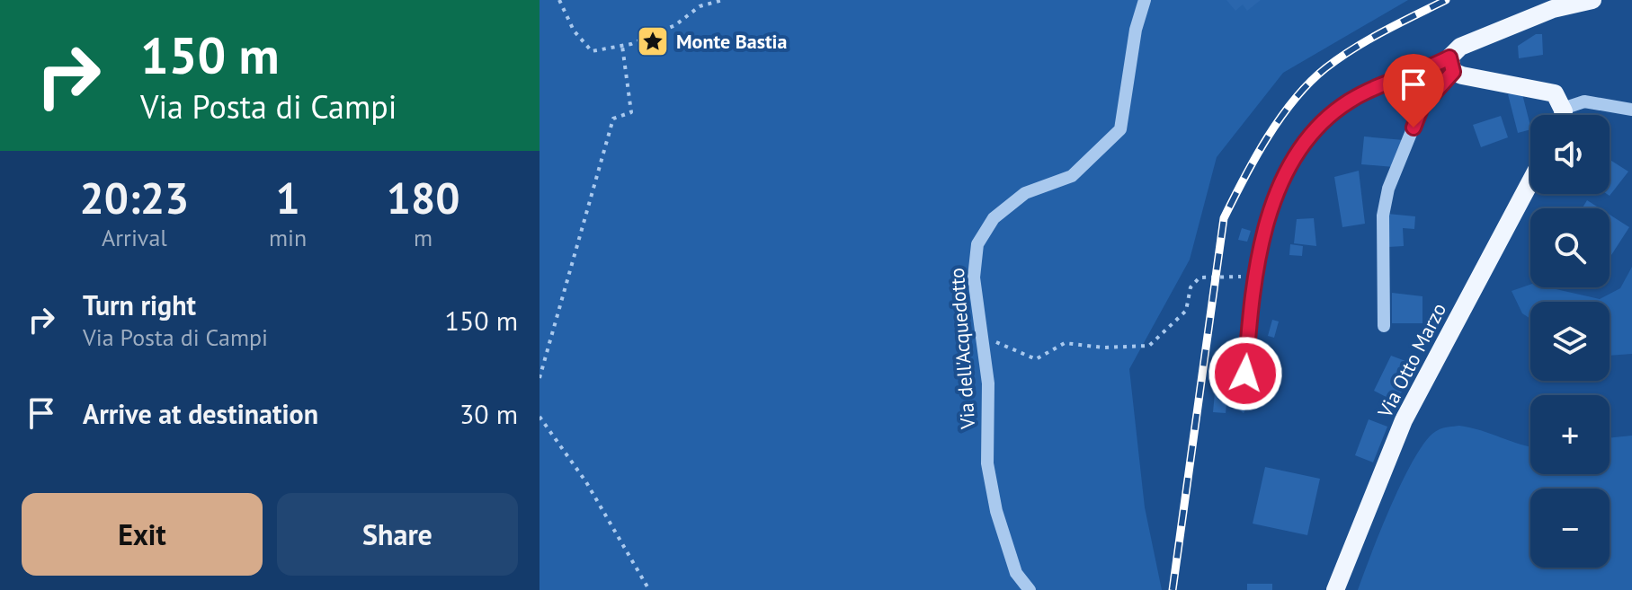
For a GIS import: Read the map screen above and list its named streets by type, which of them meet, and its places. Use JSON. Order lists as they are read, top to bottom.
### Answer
{
  "streets": {
    "main road": ["Via Otto Marzo"],
    "street": ["Via dell'Acquedotto"]
  },
  "places": {
    "place": ["Monte Bastia"]
  },
  "page": {
    "turn": ["150 m", "Via Posta di Campi"],
    "map_buttons": ["+", "−"],
    "eta": [
      "20:23",
      "Arrival",
      "1",
      "min",
      "180",
      "m"
    ],
    "list": [
      {
        "name": "Turn right",
        "note": "Via Posta di Campi",
        "value": "150 m"
      },
      {
        "name": "Arrive at destination",
        "value": "30 m"
      }
    ],
    "buttons": ["Exit", "Share"]
  }
}
